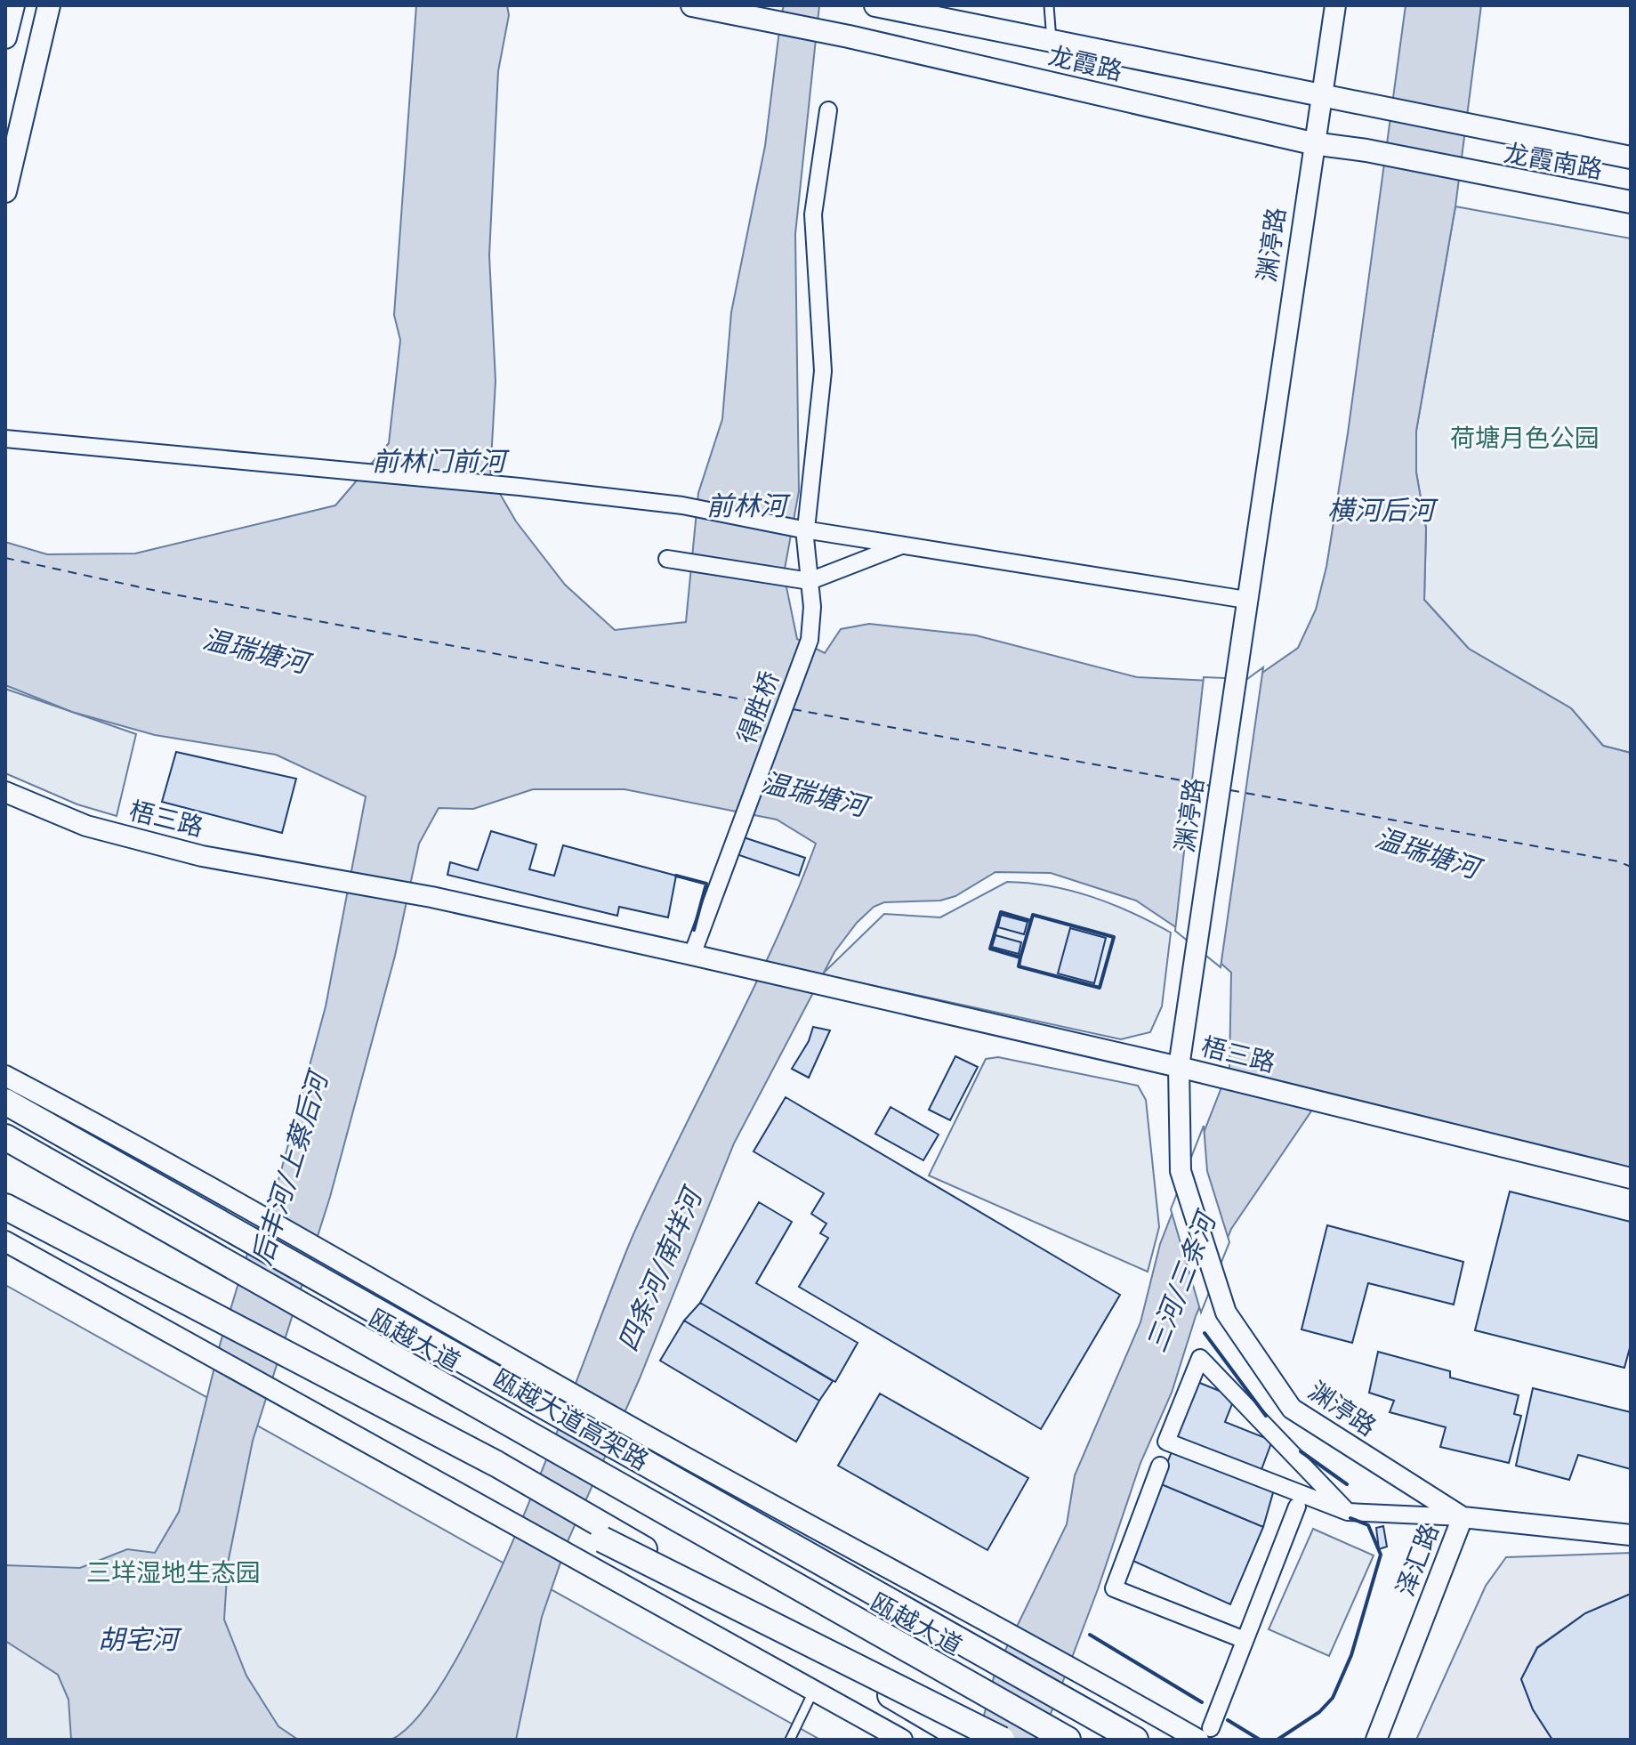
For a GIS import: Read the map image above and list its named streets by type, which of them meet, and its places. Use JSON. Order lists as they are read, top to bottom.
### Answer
{
  "streets": {
    "highway": ["瓯越大道", "瓯越大道高架路"],
    "main road": ["龙霞路", "龙霞南路"],
    "street": [
      "渊渟路",
      "得胜桥",
      "梧三路",
      "泽汇路"
    ]
  },
  "crossings": [
    ["龙霞路", "龙霞南路"],
    ["龙霞路", "渊渟路"],
    ["渊渟路", "梧三路"],
    ["渊渟路", "泽汇路"],
    ["得胜桥", "梧三路"]
  ],
  "water": [
    "前林门前河",
    "前林河",
    "横河后河",
    "温瑞塘河",
    "后丰河/上蔡后河",
    "四条河/南垟河",
    "三河/三条河",
    "胡宅河"
  ],
  "parks": ["荷塘月色公园", "三垟湿地生态园"]
}
